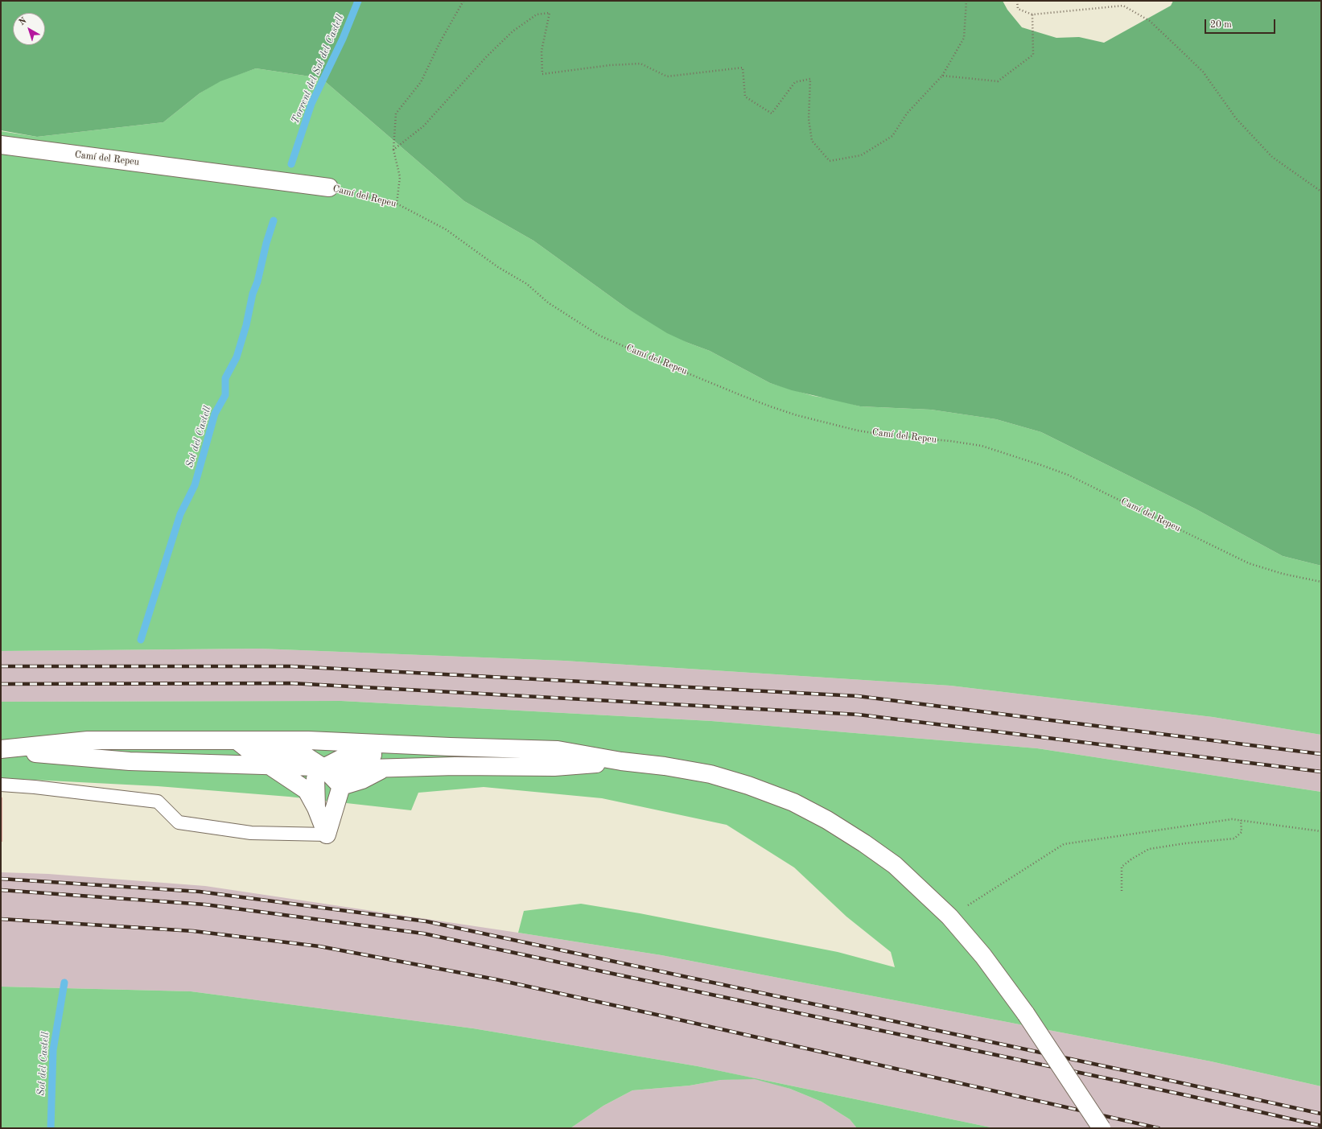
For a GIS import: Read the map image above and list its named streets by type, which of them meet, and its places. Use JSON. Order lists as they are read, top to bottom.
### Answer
{
  "streets": {
    "street": ["Camí del Repeu"]
  },
  "water": ["Torrent del Sot del Castell", "Sot del Castell"],
  "scale_bar": "20 m",
  "north": "top left"
}
